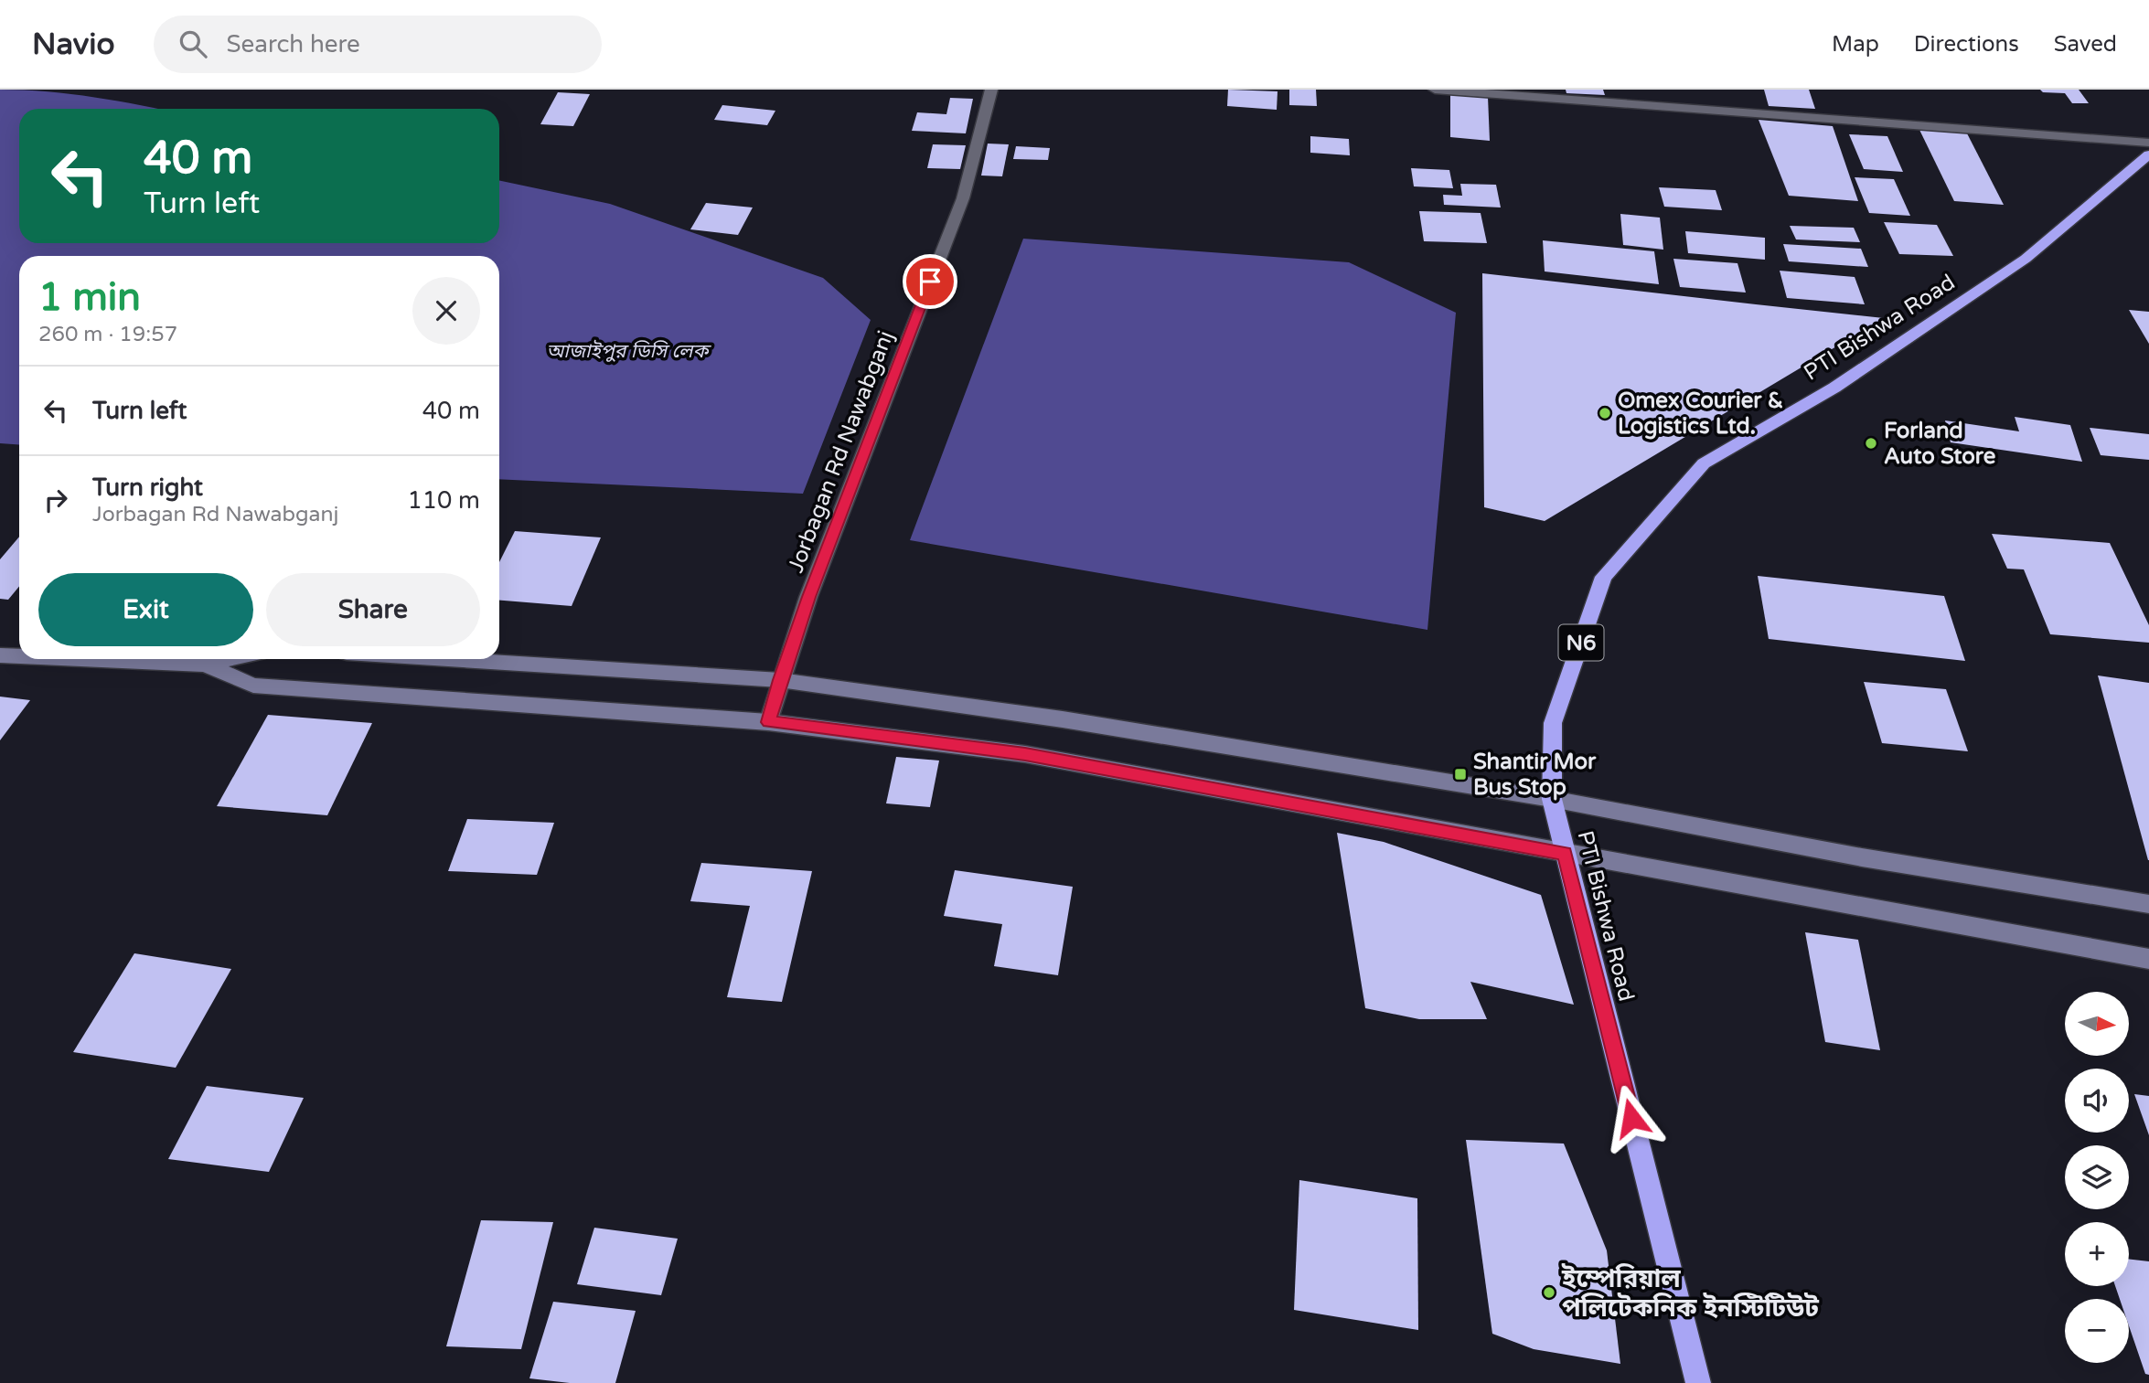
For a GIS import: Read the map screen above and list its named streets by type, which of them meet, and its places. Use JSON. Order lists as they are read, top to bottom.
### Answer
{
  "streets": {
    "highway": ["PTI Bishwa Road", "N6"],
    "street": ["Jorbagan Rd Nawabganj"]
  },
  "water": ["আজাইপুর ডিসি লেক"],
  "places": {
    "other": ["Omex Courier & Logistics Ltd.", "Forland Auto Store", "ইম্পেরিয়াল পলিটেকনিক ইনস্টিটিউট"],
    "transit": ["Shantir Mor Bus Stop"]
  },
  "north": "right",
  "page": {
    "header": "Navio",
    "search": "Search here",
    "nav": ["Map", "Directions", "Saved"],
    "turn": ["40 m", "Turn left"],
    "heading": ["1 min", "260 m · 19:57"],
    "list": [
      {
        "name": "Turn left",
        "value": "40 m"
      },
      {
        "name": "Turn right",
        "note": "Jorbagan Rd Nawabganj",
        "value": "110 m"
      }
    ],
    "buttons": ["Exit", "Share"],
    "map_buttons": ["+", "−"]
  }
}
